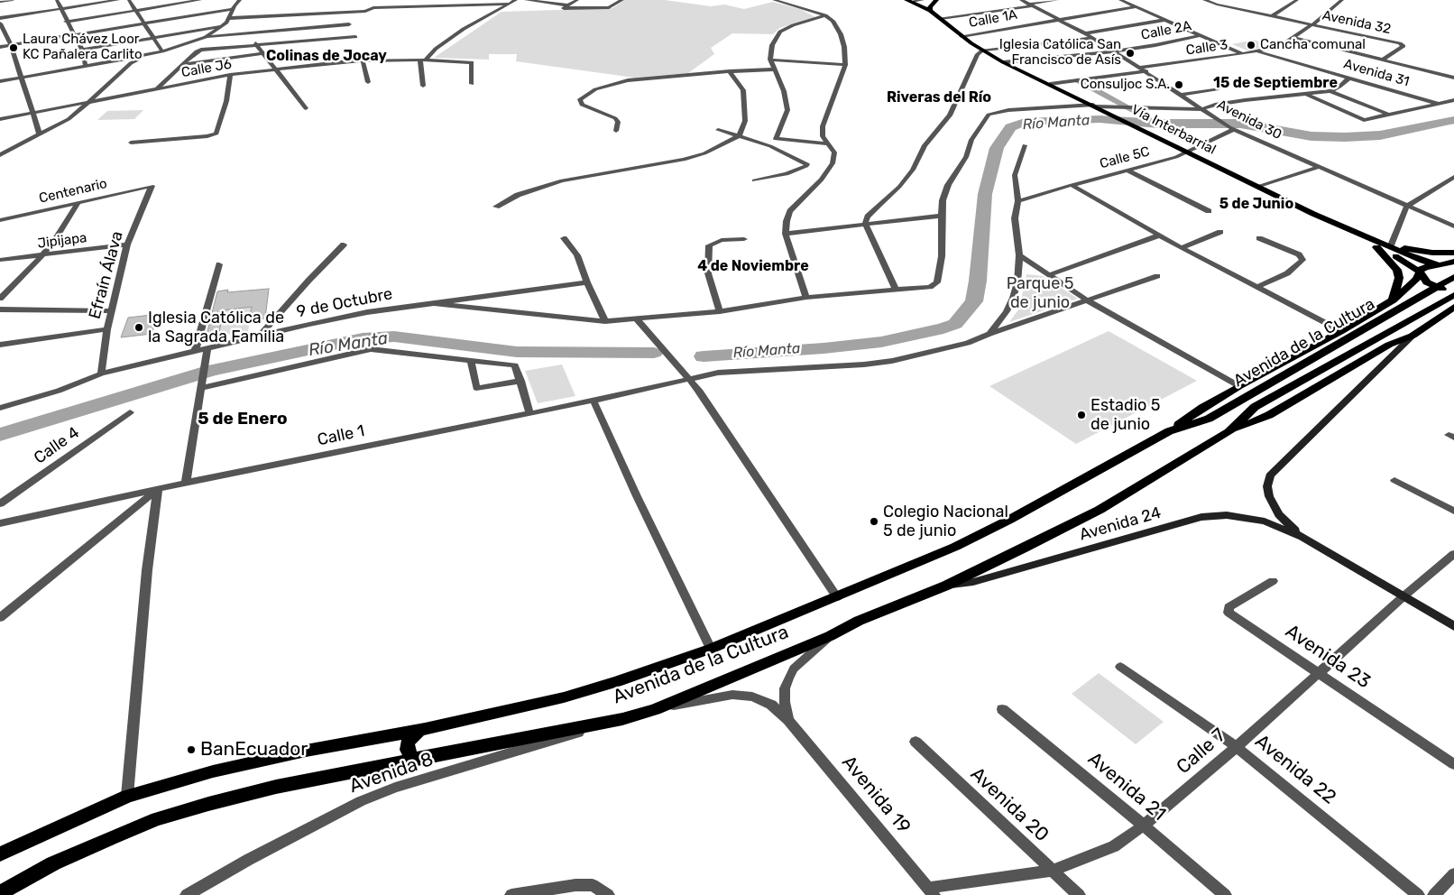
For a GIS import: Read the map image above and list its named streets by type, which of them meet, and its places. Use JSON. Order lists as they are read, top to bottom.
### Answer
{
  "streets": {
    "main road": ["Vía Interbarrial", "Avenida de la Cultura", "Avenida 24"],
    "street": [
      "Calle 1A",
      "Avenida 32",
      "Calle 2A",
      "Calle 3",
      "Calle J6",
      "Avenida 31",
      "Avenida 30",
      "Calle 5C",
      "Centenario",
      "Jipijapa",
      "Efraín Álava",
      "9 de Octubre",
      "Calle 1",
      "Calle 4",
      "Avenida 23",
      "Calle 7",
      "Avenida 22",
      "Avenida 8",
      "Avenida 21",
      "Avenida 19",
      "Avenida 20"
    ]
  },
  "crossings": [
    ["Calle 1A", "Avenida 30"],
    ["Calle 1A", "Vía Interbarrial"],
    ["Avenida 32", "Calle 3"],
    ["Calle 2A", "Avenida 30"],
    ["Calle 2A", "Vía Interbarrial"],
    ["Calle 3", "Avenida 31"],
    ["Calle 3", "Avenida 30"],
    ["Avenida 30", "Calle 5C"],
    ["Vía Interbarrial", "Calle 5C"],
    ["Vía Interbarrial", "Avenida de la Cultura"],
    ["Centenario", "Efraín Álava"],
    ["Jipijapa", "Efraín Álava"],
    ["Efraín Álava", "9 de Octubre"],
    ["Avenida de la Cultura", "Avenida 24"],
    ["Avenida de la Cultura", "Avenida 8"],
    ["Avenida de la Cultura", "Avenida 19"],
    ["Avenida 24", "Calle 7"],
    ["Avenida 23", "Calle 7"],
    ["Calle 7", "Avenida 22"],
    ["Calle 7", "Avenida 21"],
    ["Calle 7", "Avenida 19"],
    ["Calle 7", "Avenida 20"]
  ],
  "districts": [
    "Colinas de Jocay",
    "15 de Septiembre",
    "Riveras del Río",
    "5 de Junio",
    "4 de Noviembre",
    "5 de Enero"
  ],
  "water": ["Río Manta"],
  "parks": ["Parque 5 de junio"],
  "places": [
    "Cancha comunal",
    "Laura Chávez Loor KC Pañalera Carlito",
    "Iglesia Católica San Francisco de Asís",
    "Consuljoc S.A.",
    "Iglesia Católica de la Sagrada Familia",
    "Estadio 5 de junio",
    "Colegio Nacional 5 de junio",
    "BanEcuador"
  ]
}
